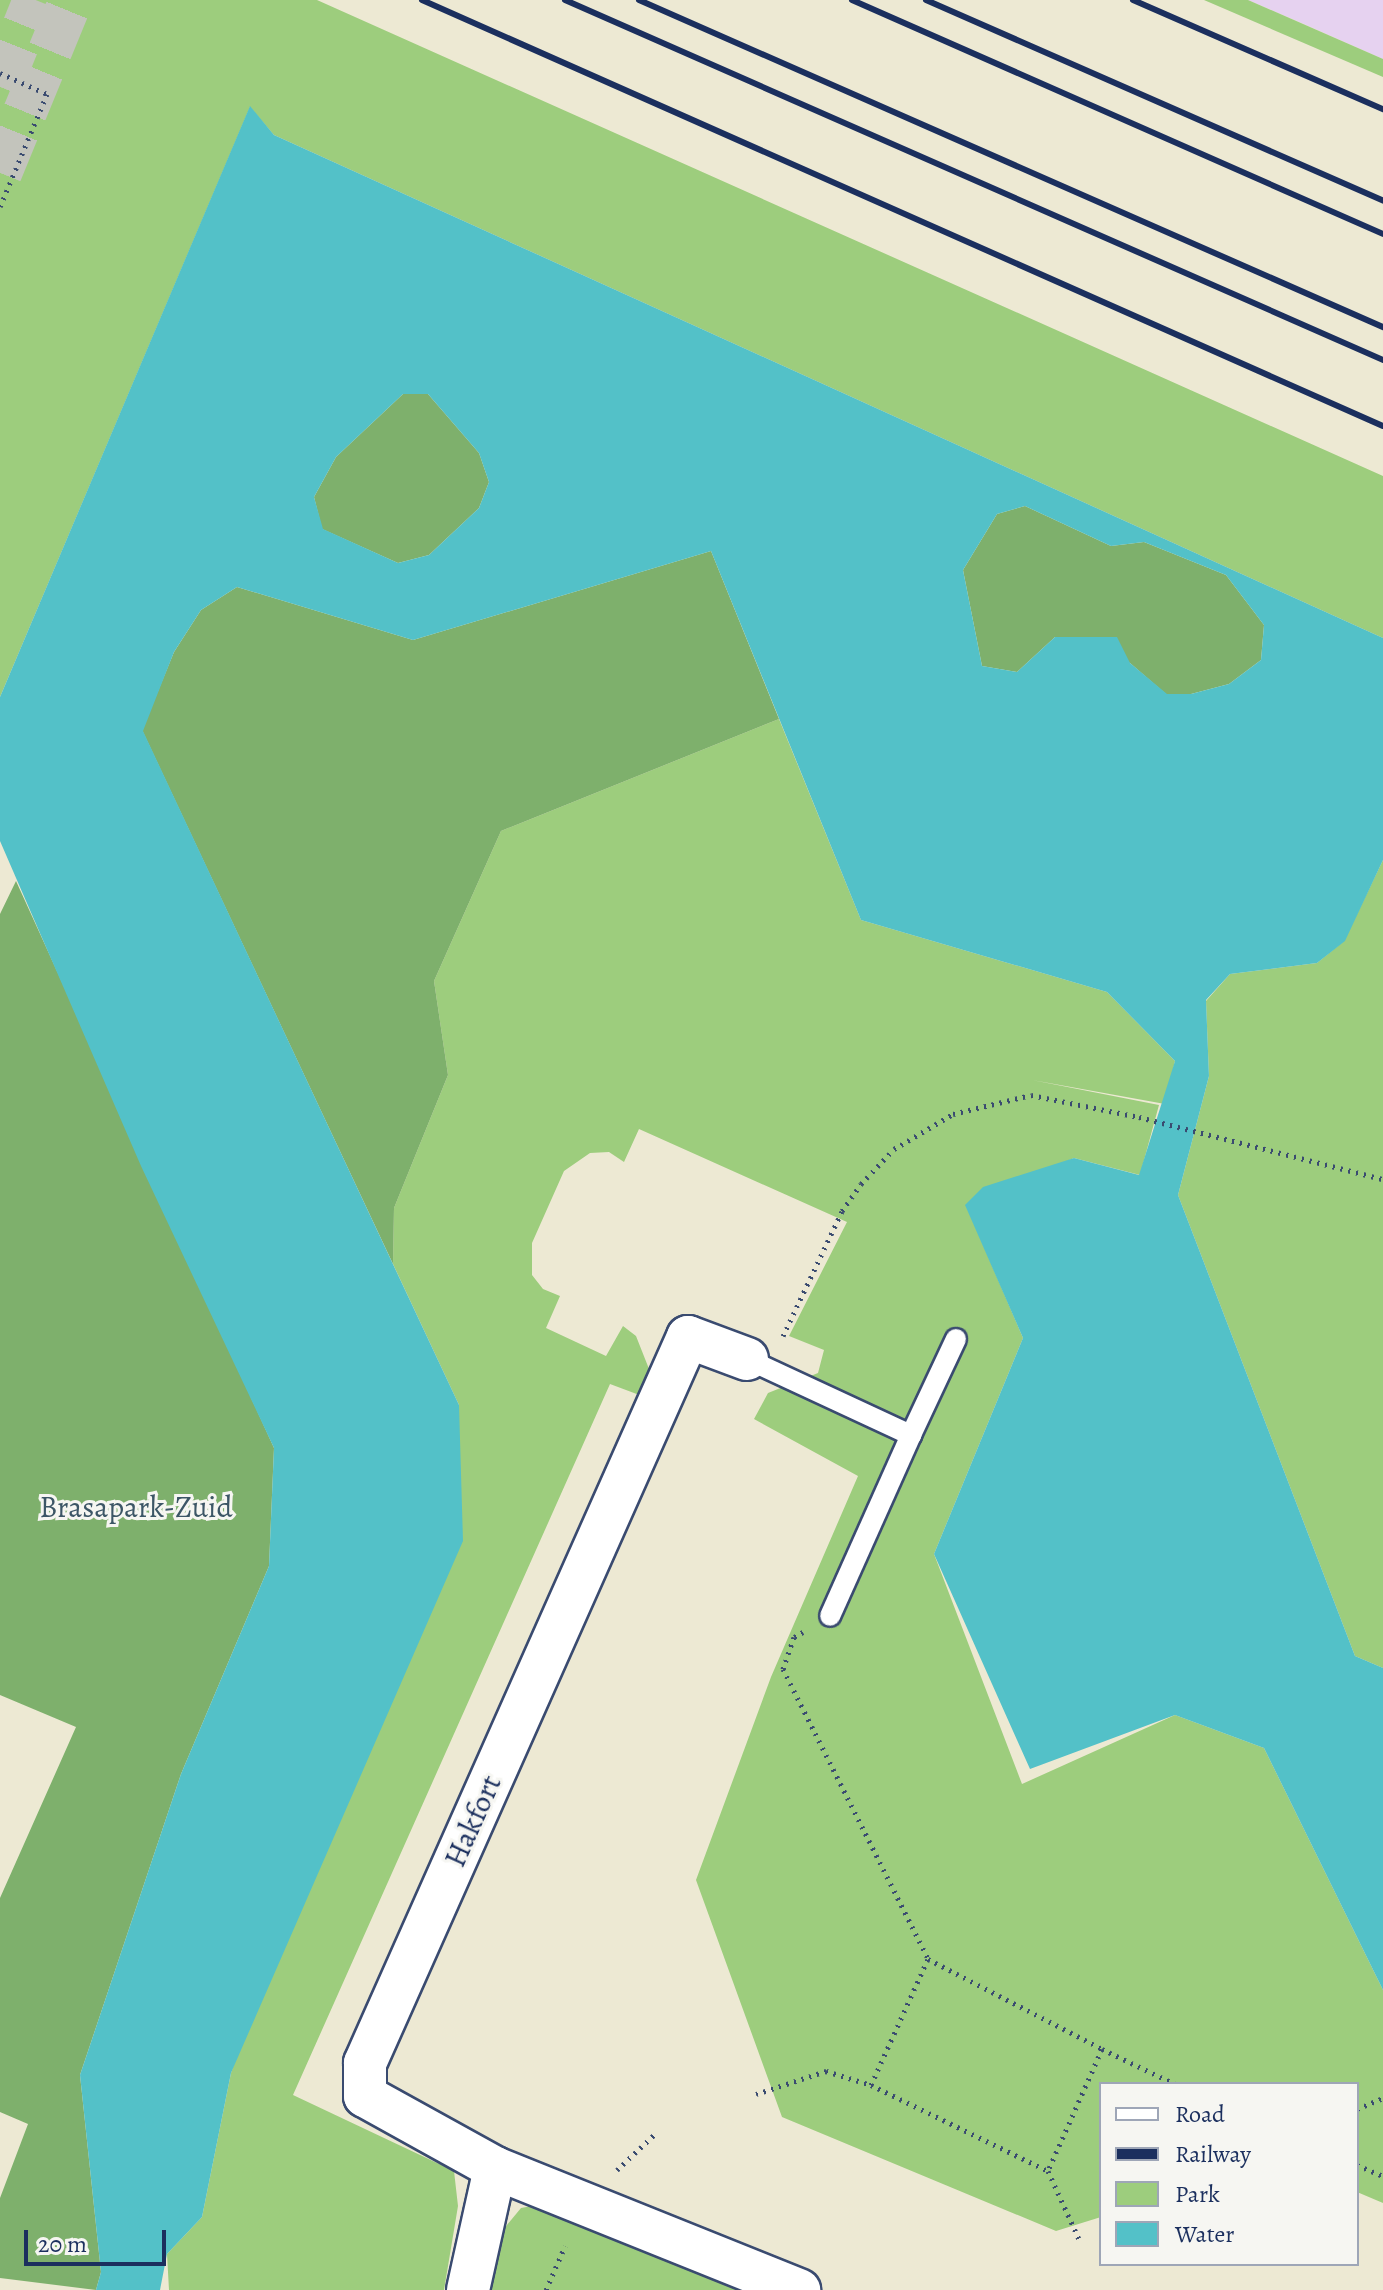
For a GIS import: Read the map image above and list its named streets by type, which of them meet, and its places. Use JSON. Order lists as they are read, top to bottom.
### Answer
{
  "streets": {
    "street": ["Hakfort"]
  },
  "parks": ["Brasapark-Zuid"],
  "legend": [
    "Road",
    "Railway",
    "Park",
    "Water"
  ],
  "scale_bar": "20 m"
}
